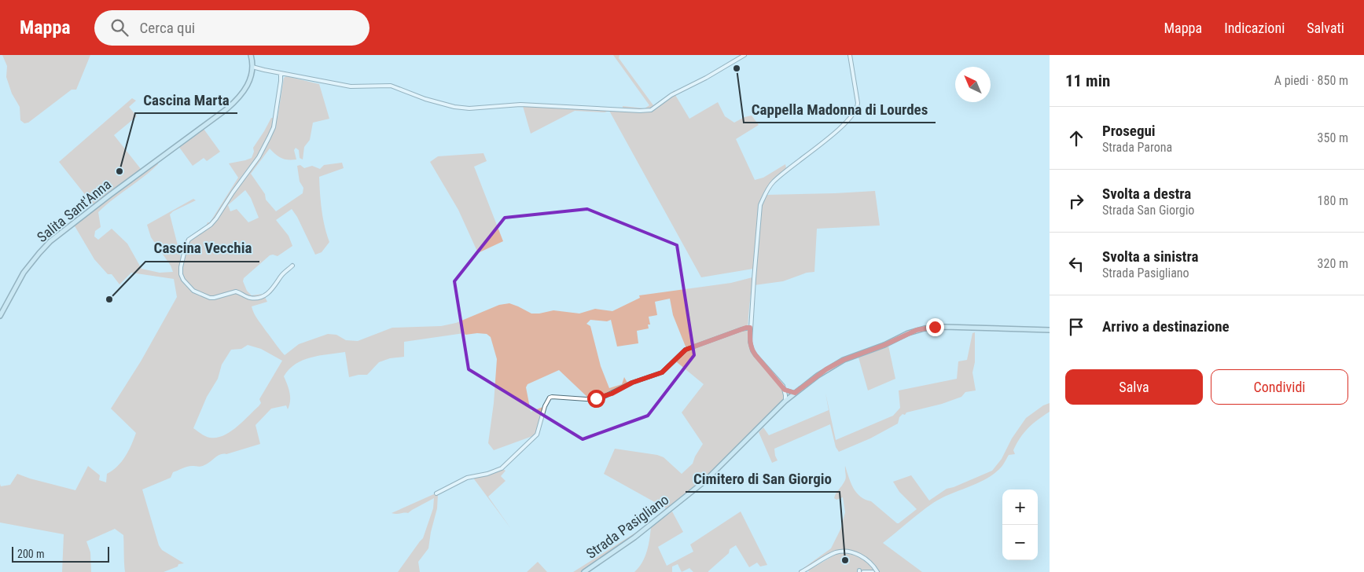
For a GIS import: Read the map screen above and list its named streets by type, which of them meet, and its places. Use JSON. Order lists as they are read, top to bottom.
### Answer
{
  "streets": {
    "street": ["Salita Sant'Anna", "Strada Pasigliano"]
  },
  "places": [
    "Cappella Madonna di Lourdes",
    "Cascina Marta",
    "Cascina Vecchia",
    "Cimitero di San Giorgio"
  ],
  "scale_bar": "200 m",
  "north": "top left",
  "page": {
    "header": "Mappa",
    "search": "Cerca qui",
    "nav": ["Mappa", "Indicazioni", "Salvati"],
    "heading": ["11 min", "A piedi · 850 m"],
    "list": [
      ["Prosegui", "Strada Parona", "350 m"],
      ["Svolta a destra", "Strada San Giorgio", "180 m"],
      ["Svolta a sinistra", "Strada Pasigliano", "320 m"],
      "Arrivo a destinazione"
    ],
    "buttons": ["Salva", "Condividi"],
    "map_buttons": ["+", "−"],
    "scale": "200 m"
  }
}
